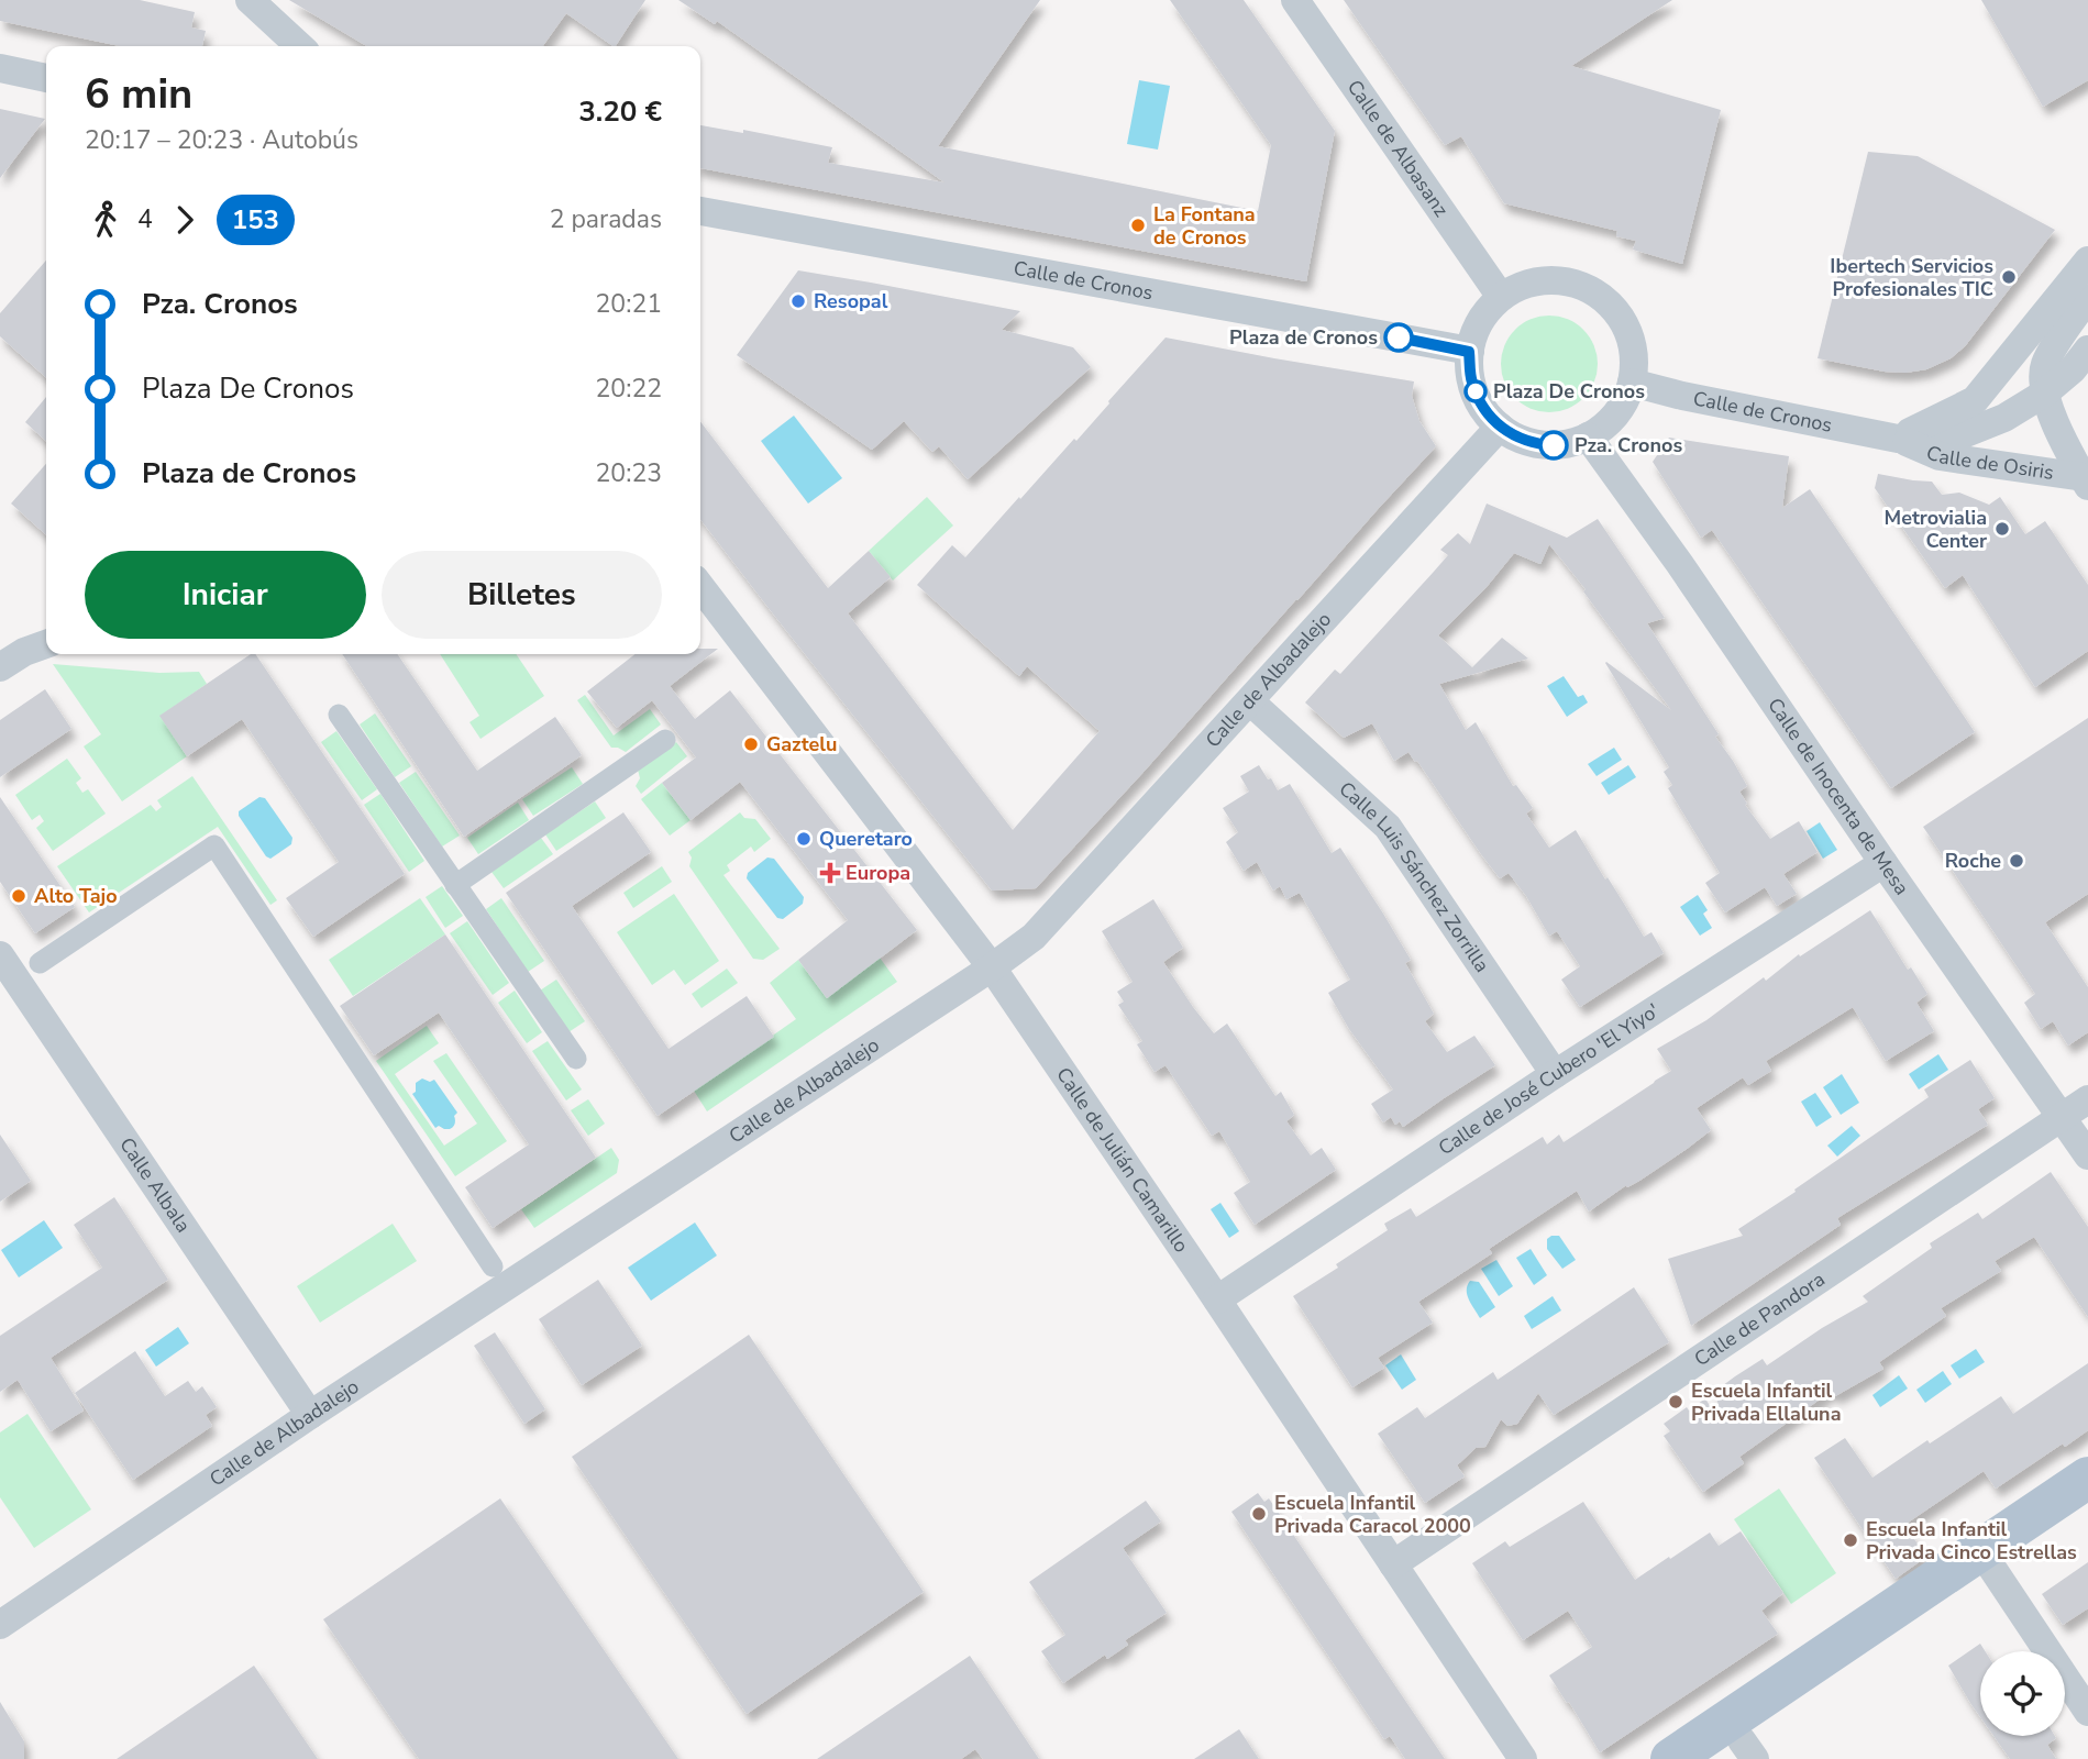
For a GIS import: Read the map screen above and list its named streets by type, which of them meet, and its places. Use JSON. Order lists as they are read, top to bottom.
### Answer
{
  "streets": {
    "street": [
      "Calle de Albasanz",
      "Calle de Cronos",
      "Calle de Osiris",
      "Calle de Albadalejo",
      "Calle de Inocenta de Mesa",
      "Calle Luis Sánchez Zorrilla",
      "Calle de José Cubero 'El Yiyo'",
      "Calle de Julián Camarillo",
      "Calle Albala",
      "Calle de Pandora"
    ]
  },
  "crossings": [
    ["Calle de Albasanz", "Calle de Cronos"],
    ["Calle de Albasanz", "Calle de Albadalejo"],
    ["Calle de Albasanz", "Calle de Inocenta de Mesa"],
    ["Calle de Cronos", "Calle de Osiris"],
    ["Calle de Cronos", "Calle de Albadalejo"],
    ["Calle de Cronos", "Calle de Inocenta de Mesa"],
    ["Calle de Albadalejo", "Calle de Inocenta de Mesa"],
    ["Calle de Albadalejo", "Calle Luis Sánchez Zorrilla"],
    ["Calle de Albadalejo", "Calle de Julián Camarillo"],
    ["Calle de Albadalejo", "Calle Albala"],
    ["Calle de Inocenta de Mesa", "Calle de José Cubero 'El Yiyo'"],
    ["Calle de Inocenta de Mesa", "Calle de Pandora"],
    ["Calle Luis Sánchez Zorrilla", "Calle de José Cubero 'El Yiyo'"],
    ["Calle de José Cubero 'El Yiyo'", "Calle de Julián Camarillo"],
    ["Calle de Julián Camarillo", "Calle de Pandora"]
  ],
  "places": {
    "other": [
      "La Fontana de Cronos",
      "Ibertech Servicios Profesionales TIC",
      "Resopal",
      "Plaza de Cronos",
      "Plaza De Cronos",
      "Pza. Cronos",
      "Metrovialia Center",
      "Gaztelu",
      "Queretaro",
      "Roche",
      "Alto Tajo",
      "Escuela Infantil Privada Ellaluna",
      "Escuela Infantil Privada Caracol 2000",
      "Escuela Infantil Privada Cinco Estrellas"
    ],
    "health": ["Europa"]
  },
  "lines": ["bus line 153"],
  "page": {
    "heading": ["6 min", "20:17 – 20:23 · Autobús", "3.20 €"],
    "legs": ["4", "153", "2 paradas"],
    "list": [
      {
        "name": "Pza. Cronos",
        "value": "20:21"
      },
      {
        "name": "Plaza De Cronos",
        "value": "20:22"
      },
      {
        "name": "Plaza de Cronos",
        "value": "20:23"
      }
    ],
    "buttons": ["Iniciar", "Billetes"]
  }
}
